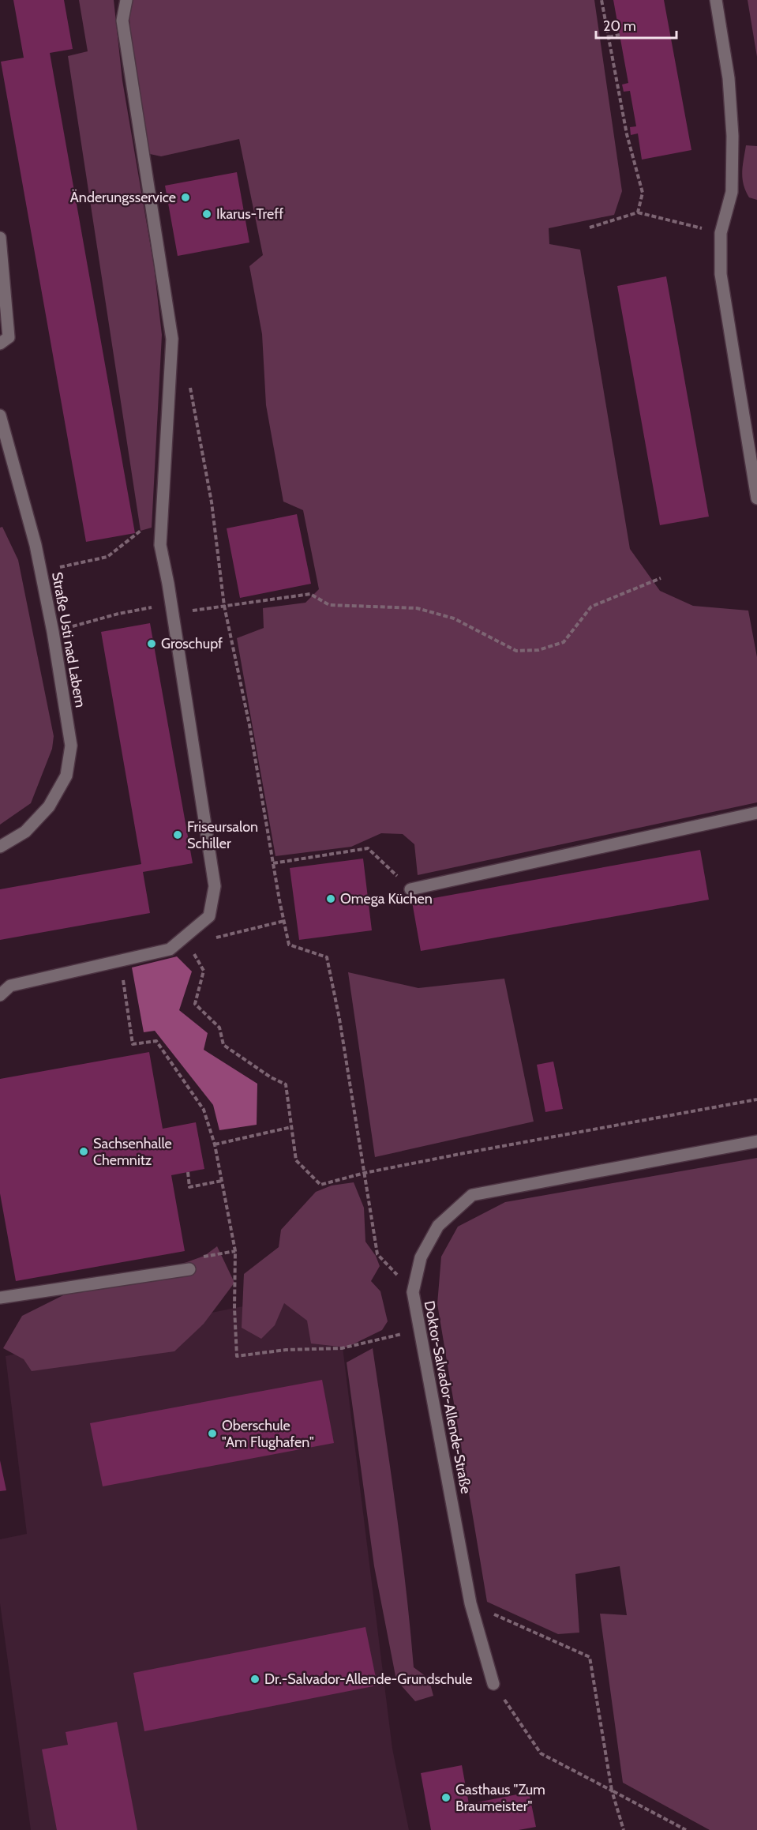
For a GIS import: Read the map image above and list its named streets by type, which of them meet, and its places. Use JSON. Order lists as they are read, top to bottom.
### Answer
{
  "streets": {
    "street": ["Straße Usti nad Labem", "Doktor-Salvador-Allende-Straße"]
  },
  "places": [
    "Änderungsservice",
    "Ikarus-Treff",
    "Groschupf",
    "Friseursalon Schiller",
    "Omega Küchen",
    "Sachsenhalle Chemnitz",
    "Oberschule \"Am Flughafen\"",
    "Dr.-Salvador-Allende-Grundschule",
    "Gasthaus \"Zum Braumeister\""
  ],
  "scale_bar": "20 m"
}
